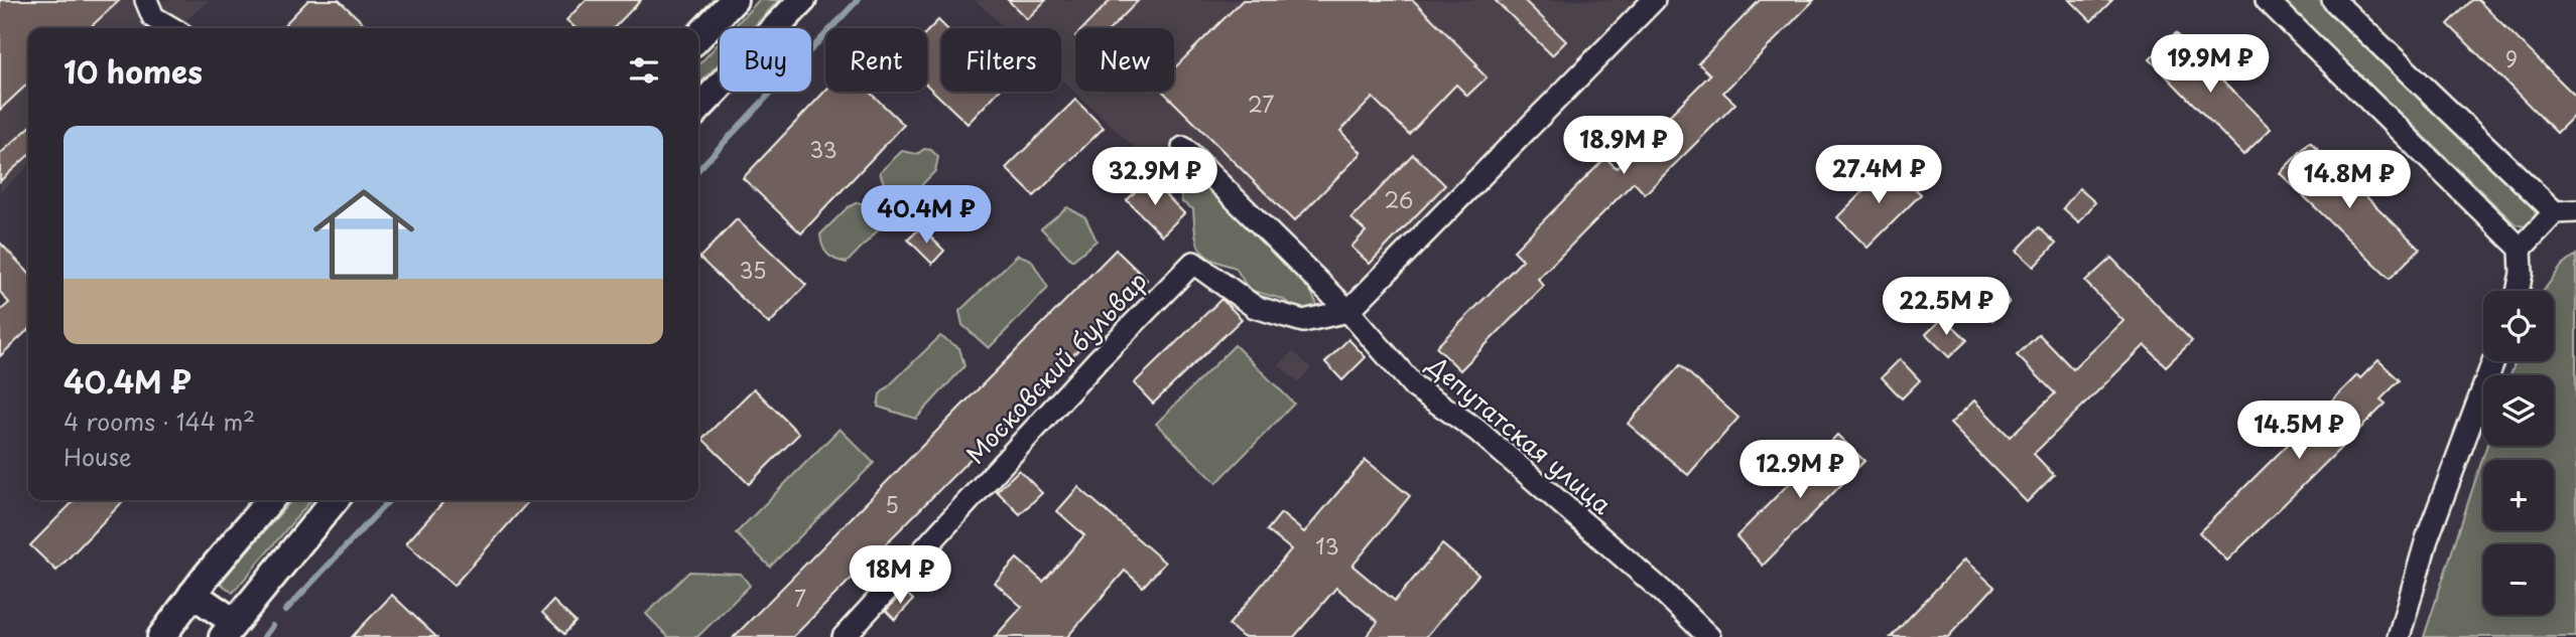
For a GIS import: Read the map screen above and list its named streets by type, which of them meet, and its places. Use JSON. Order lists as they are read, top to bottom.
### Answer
{
  "streets": {
    "street": ["Московский бульвар", "Депутатская улица"]
  },
  "crossings": [
    ["Московский бульвар", "Депутатская улица"]
  ],
  "house_numbers": [
    "9",
    "27",
    "33",
    "26",
    "35",
    "5",
    "13",
    "7"
  ],
  "page": {
    "chip": [
      "Buy",
      "Rent",
      "Filters",
      "New"
    ],
    "heading": "10 homes",
    "price": [
      "19.9M ₽",
      "18.9M ₽",
      "27.4M ₽",
      "32.9M ₽",
      "14.8M ₽",
      "40.4M ₽",
      "22.5M ₽",
      "14.5M ₽",
      "12.9M ₽",
      "18M ₽"
    ],
    "list": [
      {
        "name": "40.4M ₽",
        "note": "4 rooms · 144 m² · House"
      }
    ],
    "map_buttons": ["+", "−"]
  }
}
